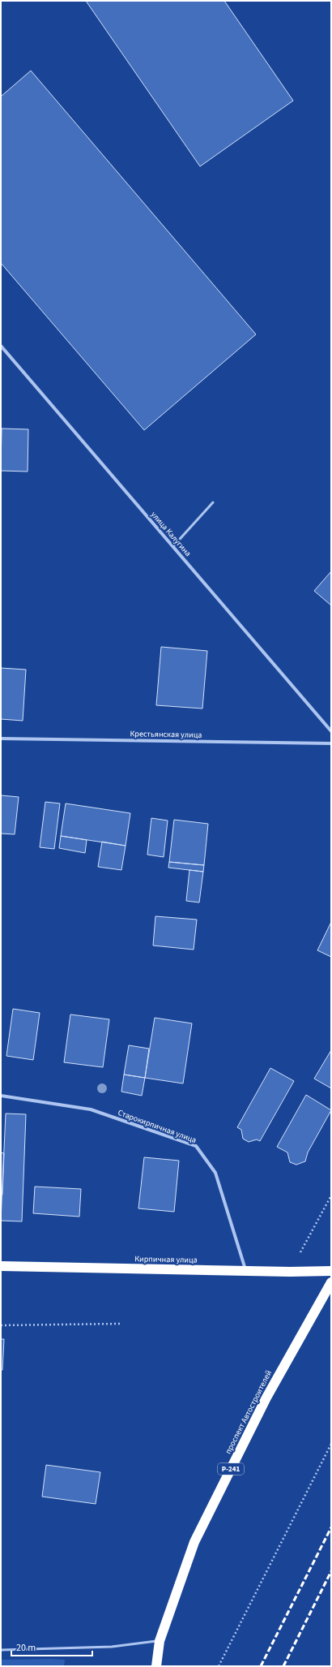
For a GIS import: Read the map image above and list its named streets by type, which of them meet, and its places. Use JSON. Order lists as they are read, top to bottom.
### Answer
{
  "streets": {
    "highway": ["Кирпичная улица", "проспект Автостроителей", "Р-241"],
    "street": ["улица Калугина", "Крестьянская улица", "Старокирпичная улица"]
  },
  "crossings": [
    ["Старокирпичная улица", "Кирпичная улица"]
  ],
  "scale_bar": "20 m"
}
